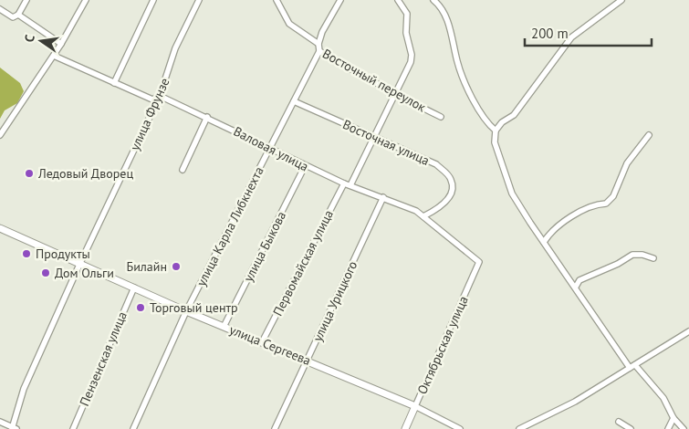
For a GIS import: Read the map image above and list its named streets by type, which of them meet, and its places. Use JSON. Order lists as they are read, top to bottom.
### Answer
{
  "streets": {
    "main road": ["улица Сергеева", "Октябрьская улица"],
    "street": [
      "Восточный переулок",
      "улица Фрунзе",
      "Восточная улица",
      "Валовая улица",
      "улица Карла Либкнехта",
      "улица Быкова",
      "Первомайская улица",
      "улица Урицкого",
      "Пензенская улица"
    ]
  },
  "crossings": [
    ["Восточный переулок", "улица Карла Либкнехта"],
    ["улица Фрунзе", "Валовая улица"],
    ["улица Фрунзе", "улица Сергеева"],
    ["Восточная улица", "Валовая улица"],
    ["Восточная улица", "улица Карла Либкнехта"],
    ["Валовая улица", "улица Карла Либкнехта"],
    ["Валовая улица", "улица Быкова"],
    ["Валовая улица", "Первомайская улица"],
    ["Валовая улица", "улица Урицкого"],
    ["Валовая улица", "Октябрьская улица"],
    ["улица Карла Либкнехта", "улица Сергеева"],
    ["улица Быкова", "улица Сергеева"],
    ["Первомайская улица", "улица Сергеева"],
    ["улица Урицкого", "улица Сергеева"],
    ["улица Сергеева", "Октябрьская улица"],
    ["улица Сергеева", "Пензенская улица"]
  ],
  "places": [
    "Ледовый Дворец",
    "Продукты",
    "Билайн",
    "Дом Ольги",
    "Торговый центр"
  ],
  "scale_bar": "200 m",
  "north": "left"
}
